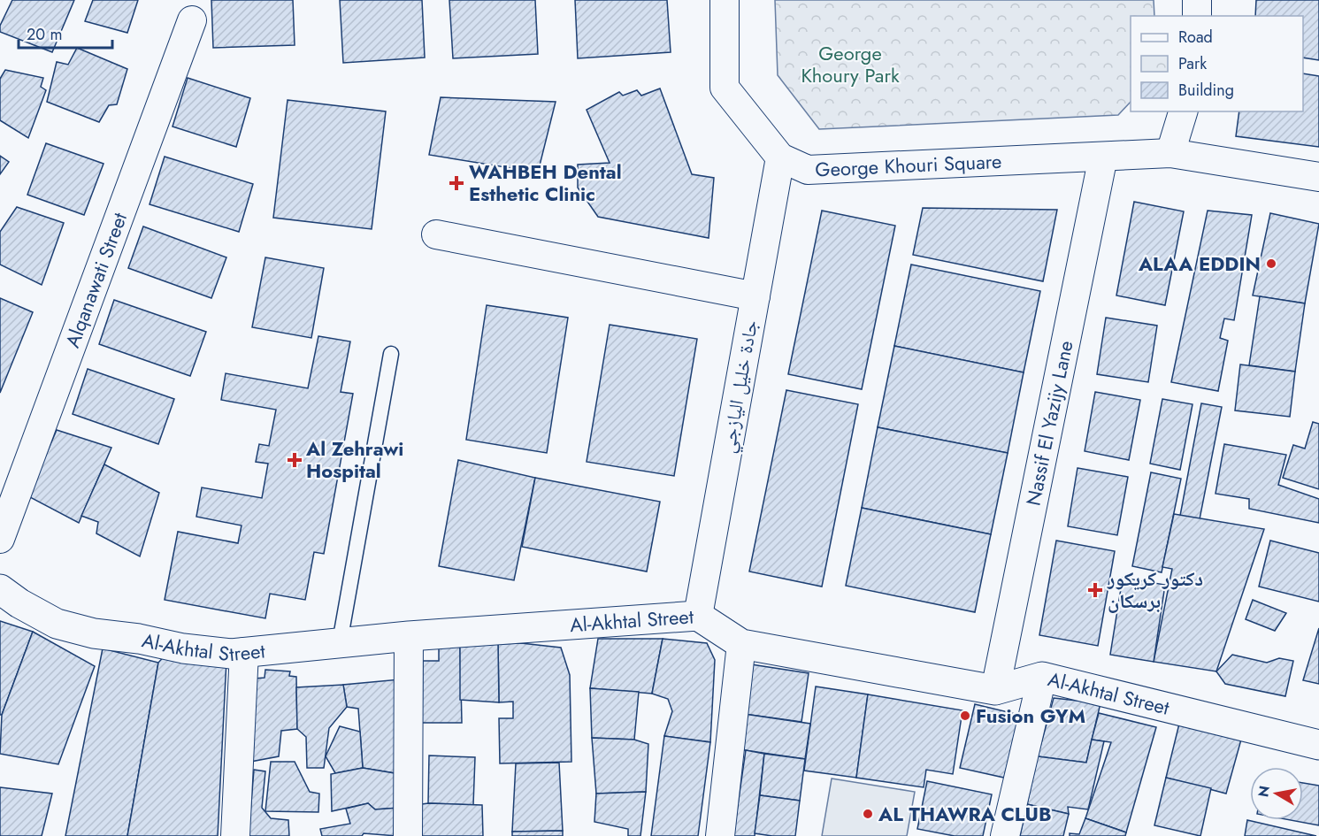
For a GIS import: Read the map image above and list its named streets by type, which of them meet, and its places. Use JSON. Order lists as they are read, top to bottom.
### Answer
{
  "streets": {
    "main road": ["Al-Akhtal Street"],
    "street": [
      "George Khouri Square",
      "Alqanawati Street",
      "جادة خليل اليازجي",
      "Nassif El Yazijy Lane"
    ]
  },
  "crossings": [
    ["George Khouri Square", "جادة خليل اليازجي"],
    ["George Khouri Square", "Nassif El Yazijy Lane"],
    ["جادة خليل اليازجي", "Al-Akhtal Street"],
    ["Nassif El Yazijy Lane", "Al-Akhtal Street"]
  ],
  "parks": ["George Khoury Park"],
  "places": {
    "health": ["WAHBEH Dental Esthetic Clinic", "Al Zehrawi Hospital", "دكتور كريكور برسكان"],
    "other": ["ALAA EDDIN", "Fusion GYM", "AL THAWRA CLUB"]
  },
  "legend": ["Road", "Park", "Building"],
  "scale_bar": "20 m",
  "north": "left"
}
